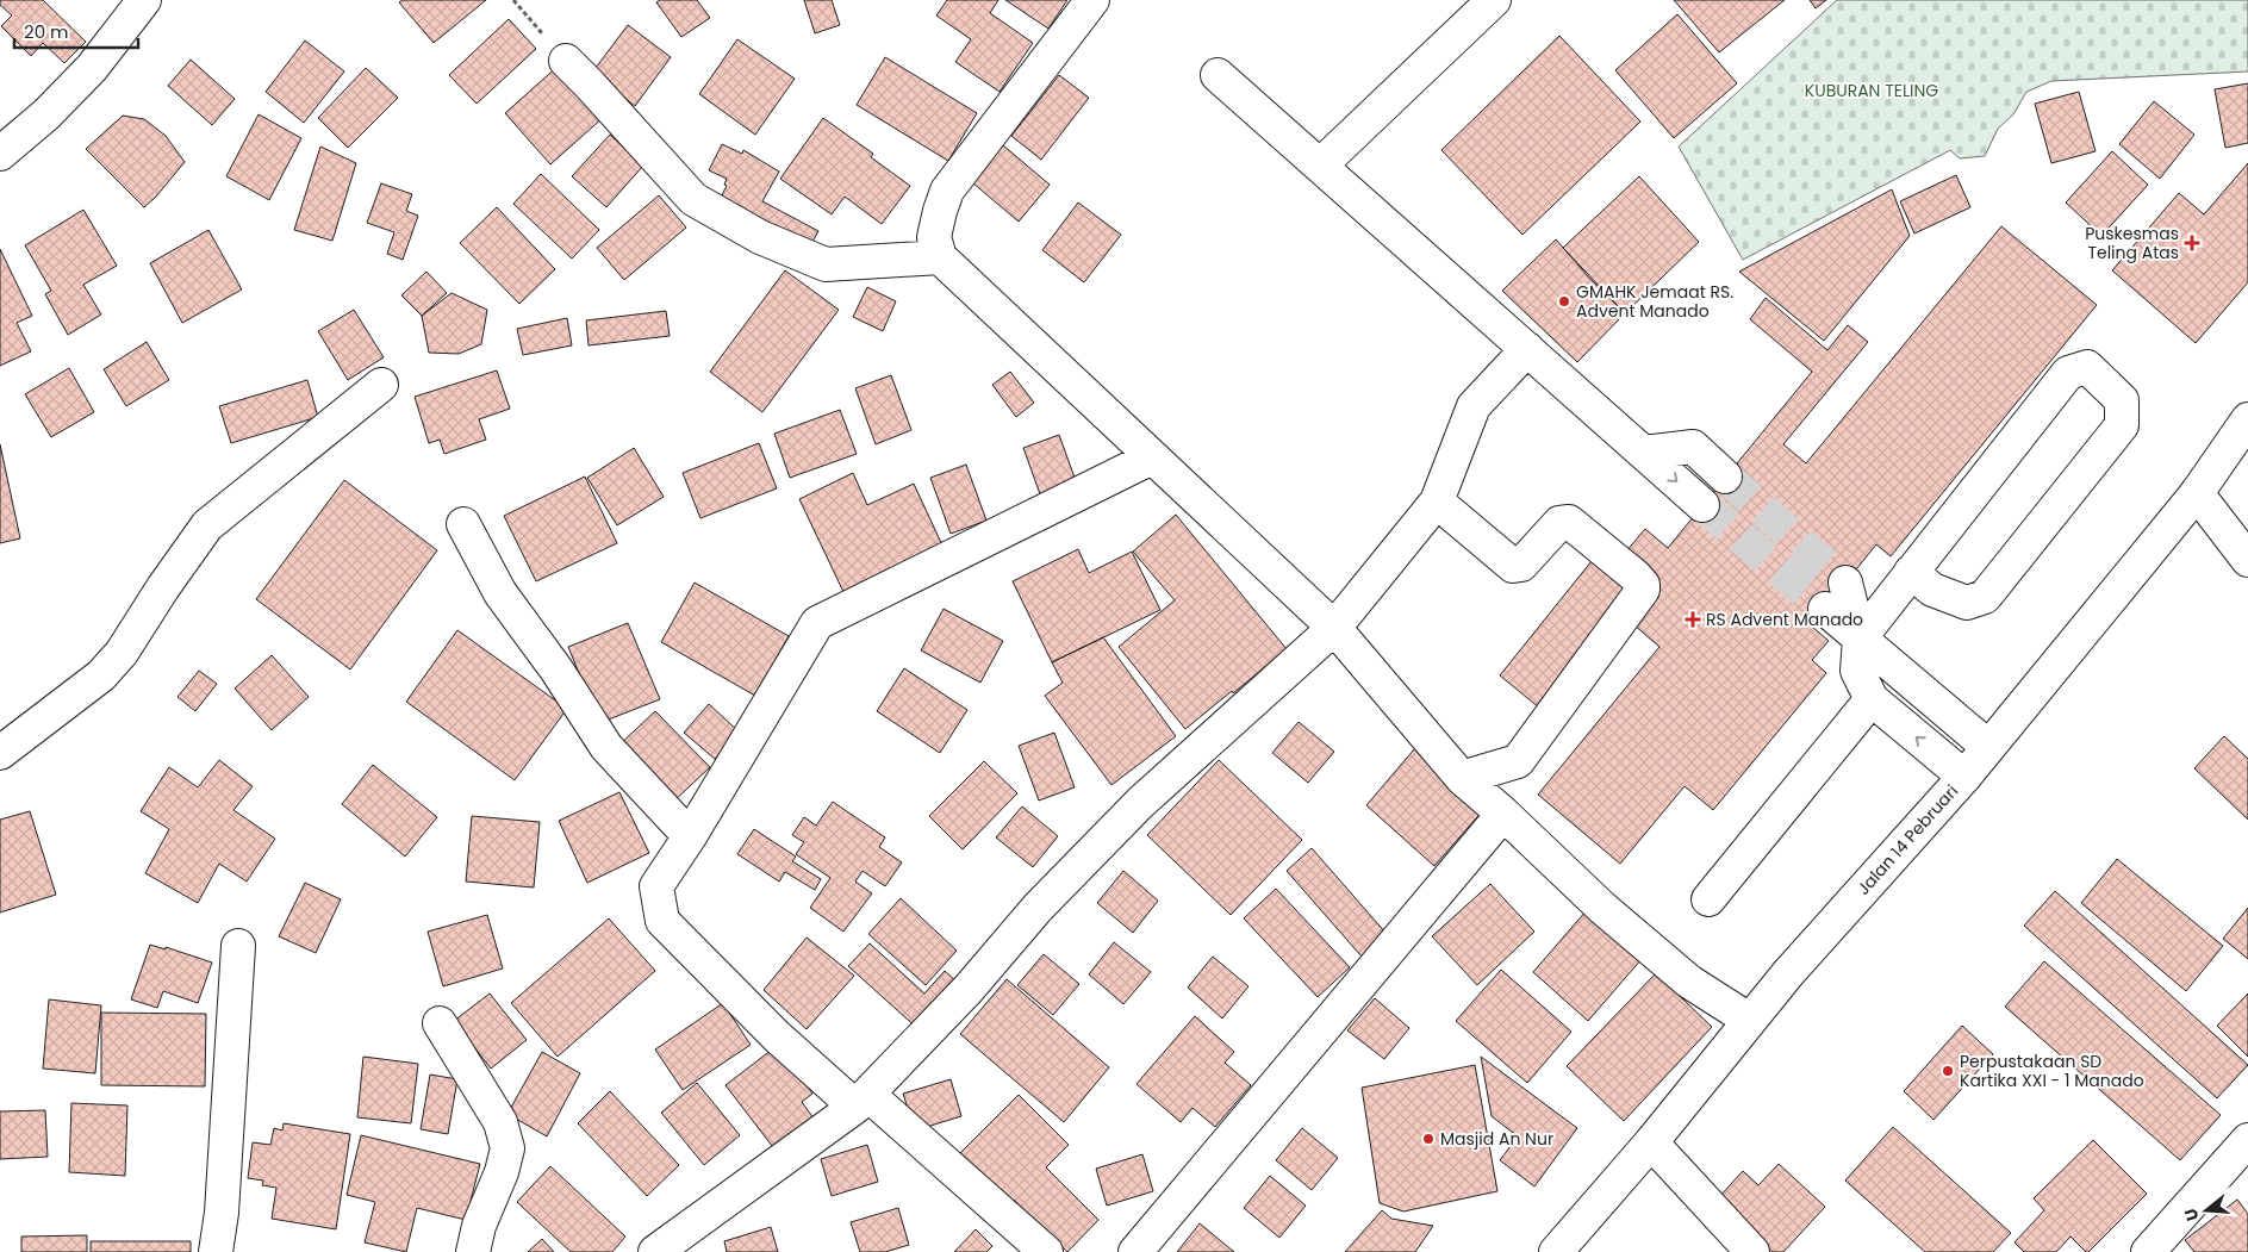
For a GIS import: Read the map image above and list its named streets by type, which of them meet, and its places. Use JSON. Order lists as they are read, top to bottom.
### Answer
{
  "streets": {
    "street": ["Jalan 14 Pebruari"]
  },
  "parks": ["KUBURAN TELING"],
  "places": {
    "health": ["Puskesmas Teling Atas", "RS Advent Manado"],
    "other": ["GMAHK Jemaat RS. Advent Manado", "Perpustakaan SD Kartika XXI - 1 Manado", "Masjid An Nur"]
  },
  "scale_bar": "20 m",
  "north": "left"
}
